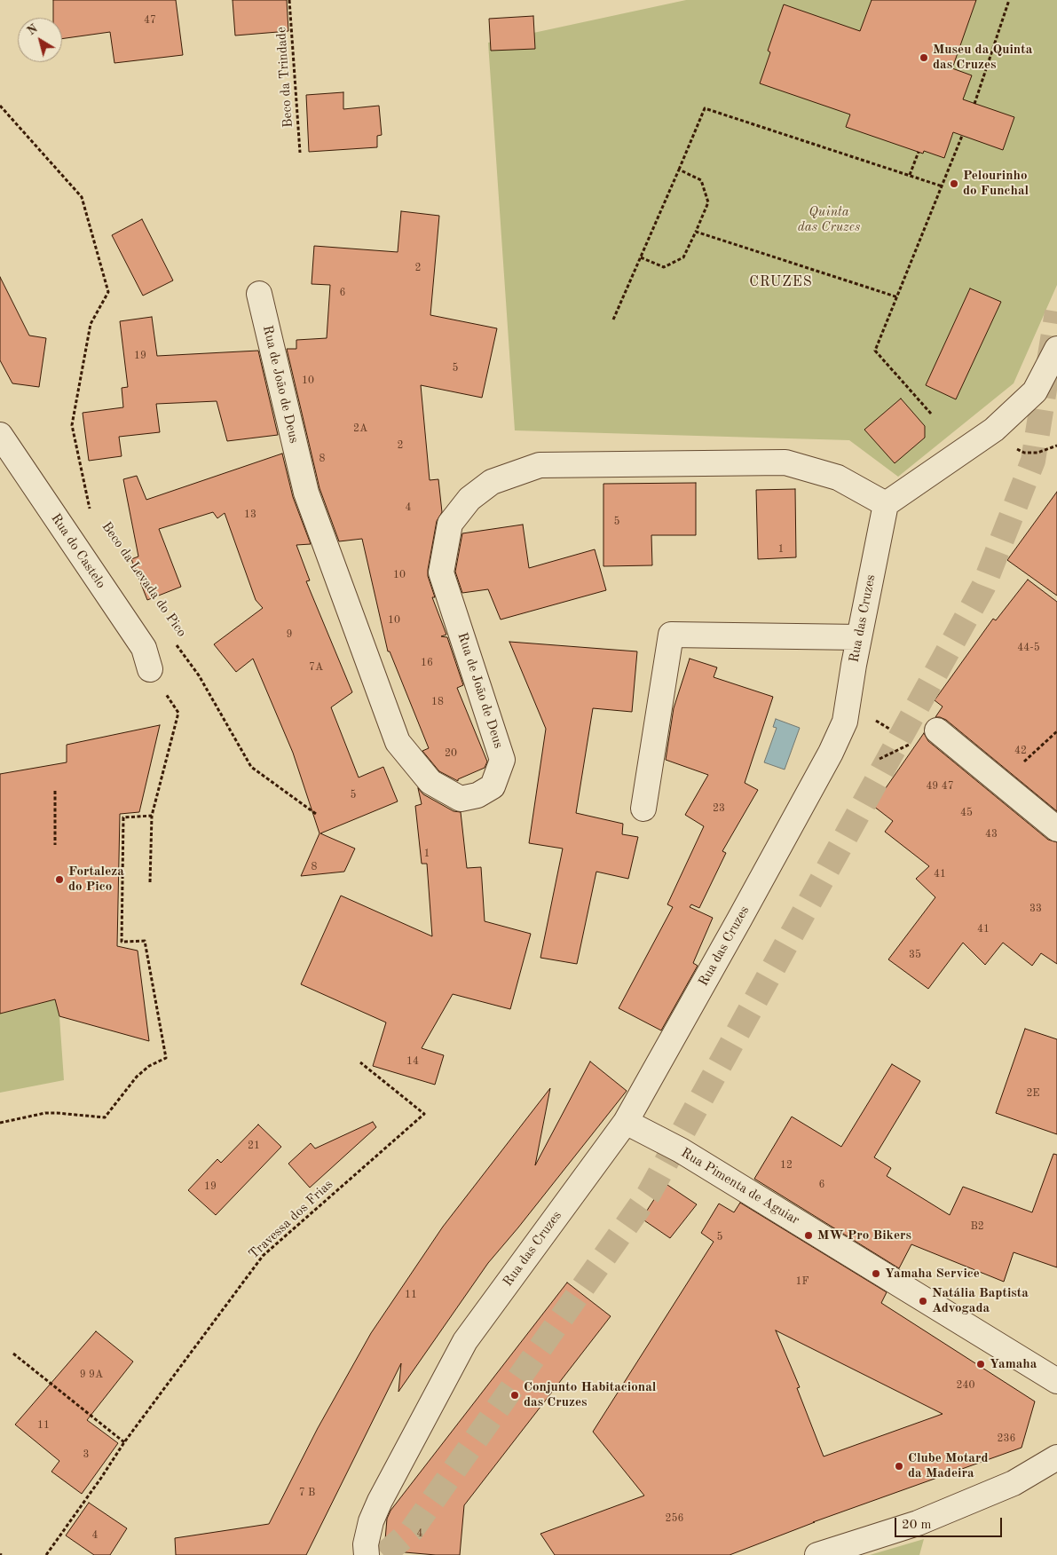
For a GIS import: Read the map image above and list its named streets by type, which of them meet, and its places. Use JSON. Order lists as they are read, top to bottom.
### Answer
{
  "streets": {
    "street": [
      "Rua de João de Deus",
      "Rua do Castelo",
      "Rua das Cruzes",
      "Rua Pimenta de Aguiar"
    ],
    "path": ["Beco da Trindade", "Beco da Levada do Pico", "Travessa dos Frias"]
  },
  "crossings": [
    ["Rua de João de Deus", "Rua das Cruzes"],
    ["Rua das Cruzes", "Rua Pimenta de Aguiar"]
  ],
  "districts": ["CRUZES"],
  "parks": ["Quinta das Cruzes"],
  "places": [
    "Museu da Quinta das Cruzes",
    "Pelourinho do Funchal",
    "Fortaleza do Pico",
    "MW Pro Bikers",
    "Yamaha Service",
    "Natália Baptista Advogada",
    "Yamaha",
    "Conjunto Habitacional das Cruzes",
    "Clube Motard da Madeira"
  ],
  "house_numbers": [
    "47",
    "2",
    "6",
    "19",
    "5",
    "10",
    "2A",
    "2",
    "8",
    "4",
    "13",
    "5",
    "1",
    "10",
    "10",
    "9",
    "44-5",
    "16",
    "7A",
    "18",
    "42",
    "20",
    "49 47",
    "5",
    "23",
    "45",
    "43",
    "1",
    "8",
    "41",
    "33",
    "41",
    "35",
    "14",
    "2E",
    "21",
    "12",
    "6",
    "19",
    "B2",
    "5",
    "1F",
    "11",
    "9 9A",
    "240",
    "11",
    "236",
    "3",
    "7 B",
    "256",
    "4",
    "4"
  ],
  "scale_bar": "20 m",
  "north": "top left"
}
